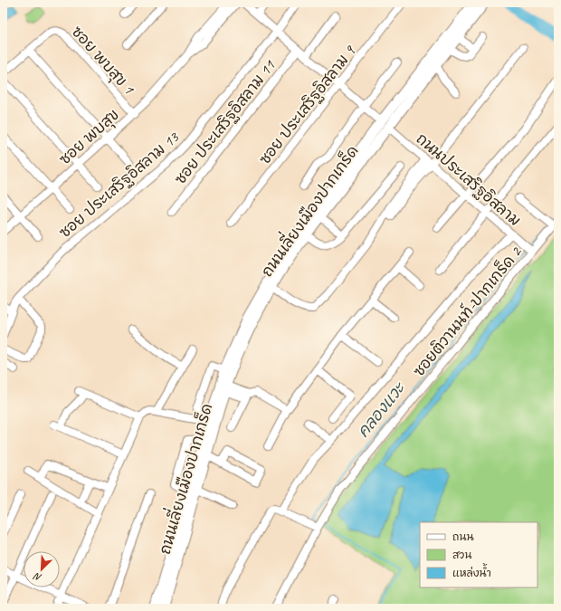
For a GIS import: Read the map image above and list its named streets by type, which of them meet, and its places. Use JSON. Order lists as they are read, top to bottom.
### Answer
{
  "streets": {
    "main road": ["ถนนเลี่ยงเมืองปากเกร็ด"],
    "street": [
      "ซอย พบสุข 1",
      "ซอย ประเสริฐอิสลาม 9",
      "ซอย ประเสริฐอิสลาม 11",
      "ซอย พบสุข",
      "ถนนประเสริฐอิสลาม",
      "ซอย ประเสริฐอิสลาม 13",
      "ซอยติวานนท์-ปากเกร็ด 2"
    ]
  },
  "crossings": [
    ["ซอย พบสุข 1", "ซอย พบสุข"],
    ["ซอย ประเสริฐอิสลาม 9", "ถนนประเสริฐอิสลาม"],
    ["ซอย ประเสริฐอิสลาม 11", "ถนนประเสริฐอิสลาม"],
    ["ถนนประเสริฐอิสลาม", "ซอย ประเสริฐอิสลาม 13"],
    ["ถนนประเสริฐอิสลาม", "ถนนเลี่ยงเมืองปากเกร็ด"],
    ["ถนนประเสริฐอิสลาม", "ซอยติวานนท์-ปากเกร็ด 2"]
  ],
  "water": ["คลองแวะ"],
  "legend": ["ถนน", "สวน", "แหล่งน้ำ"],
  "north": "bottom left"
}
